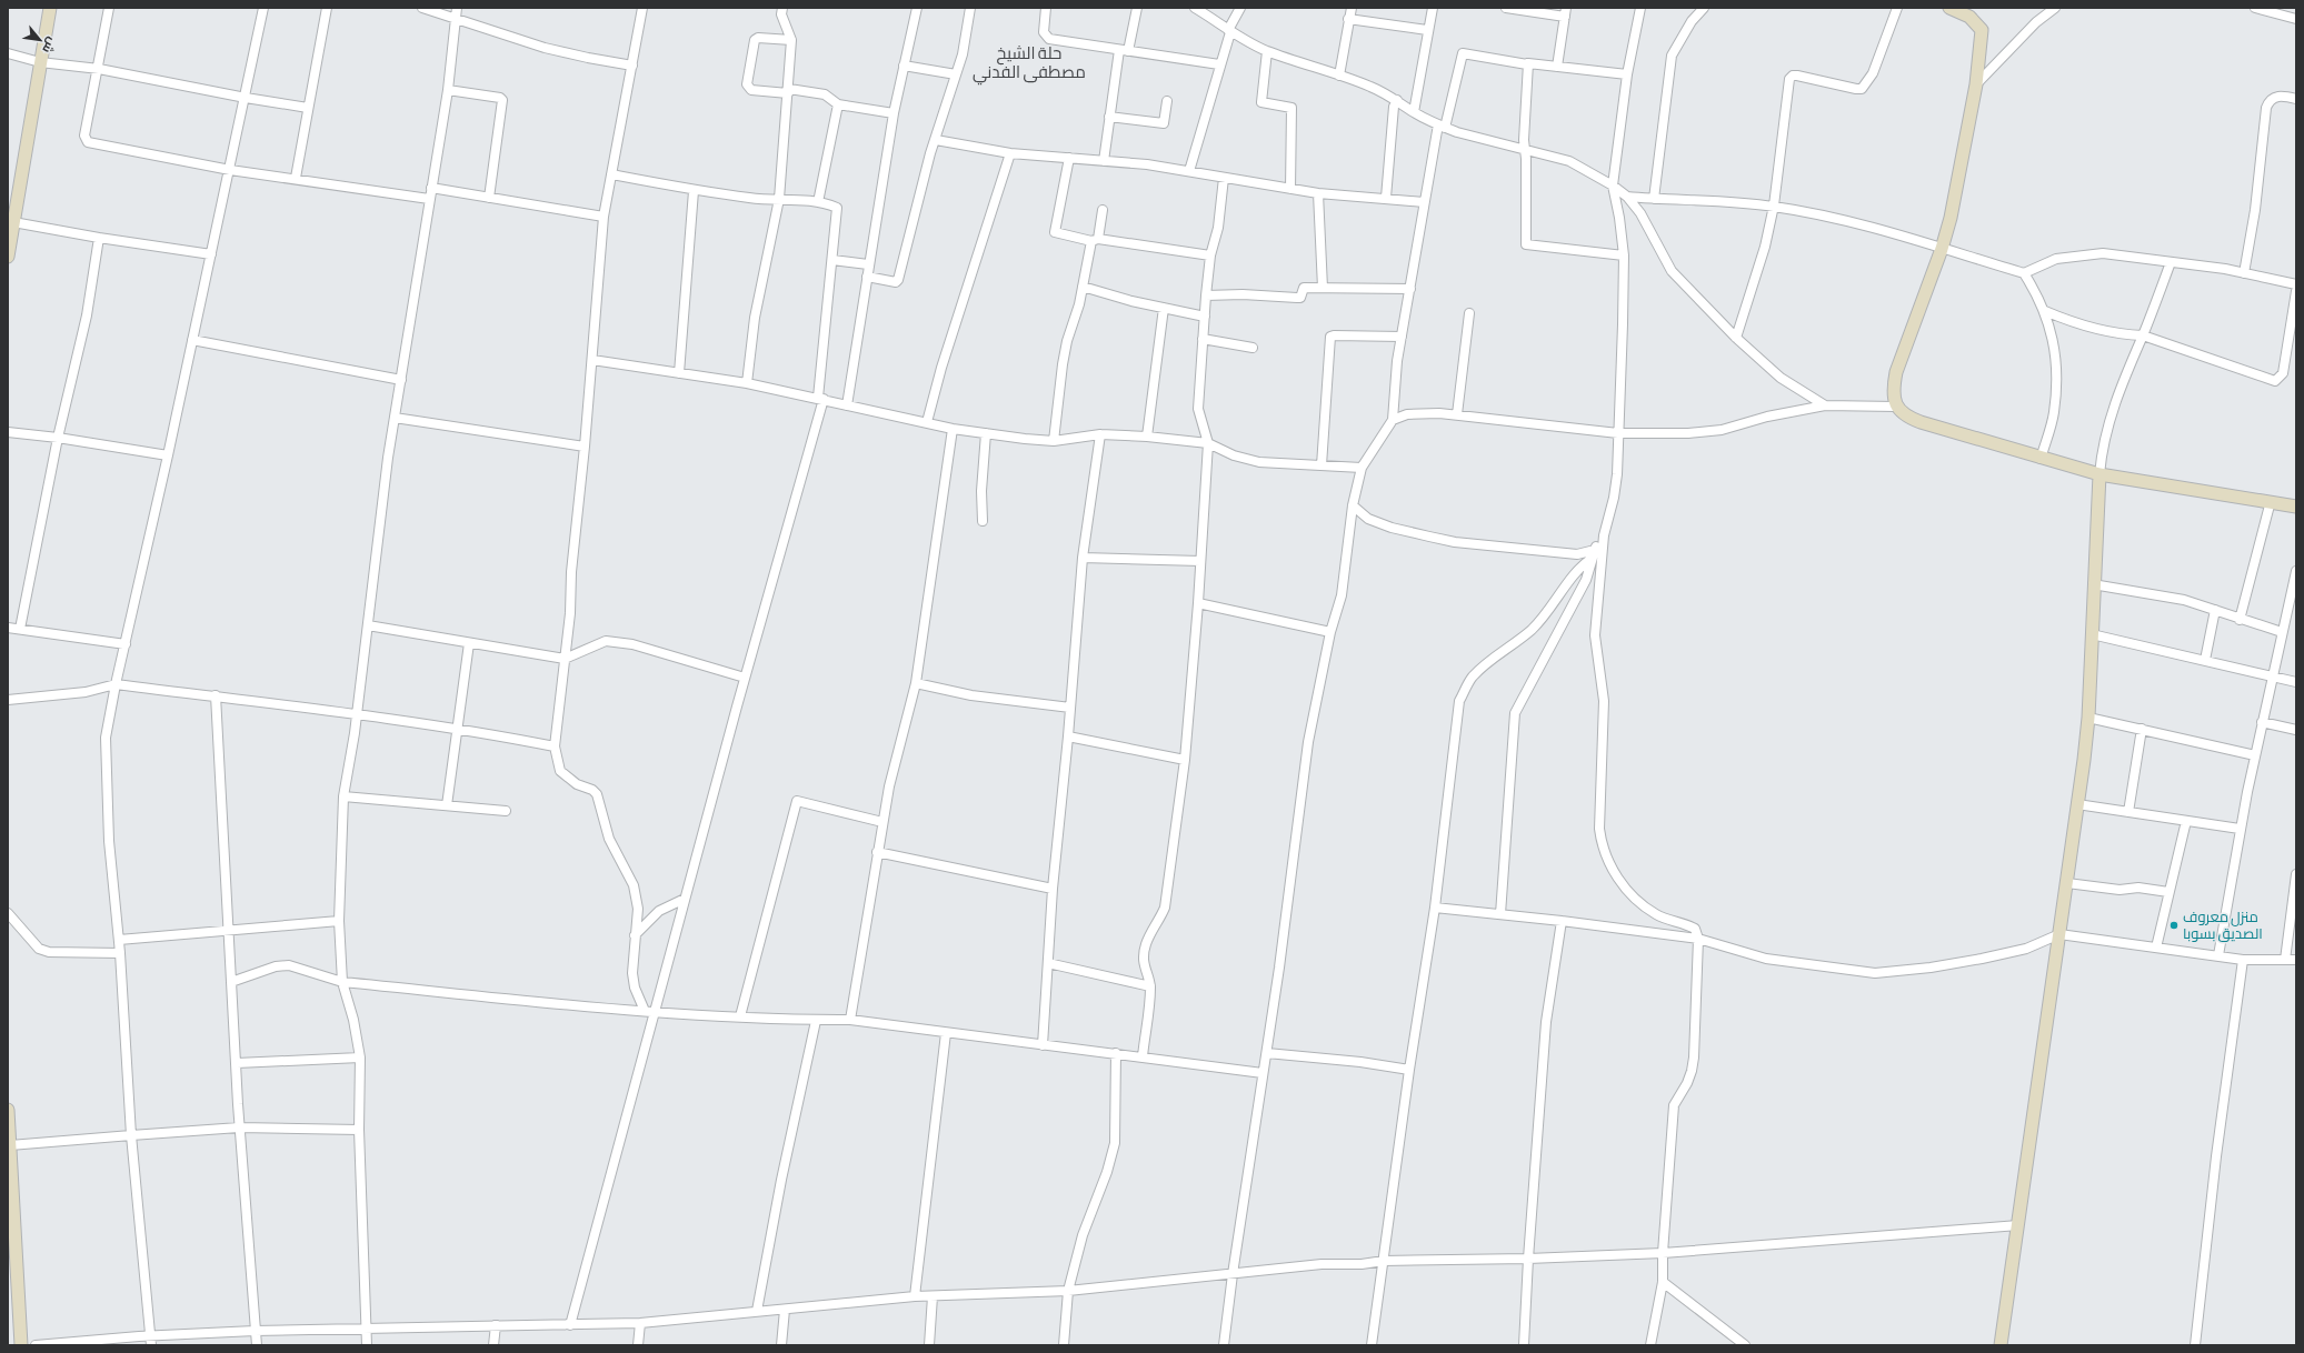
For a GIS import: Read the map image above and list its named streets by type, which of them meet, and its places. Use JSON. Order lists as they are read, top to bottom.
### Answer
{
  "districts": ["حلة الشيخ مصطفى الفدني"],
  "places": ["منزل معروف الصديق بسوبا"],
  "north": "bottom right"
}
